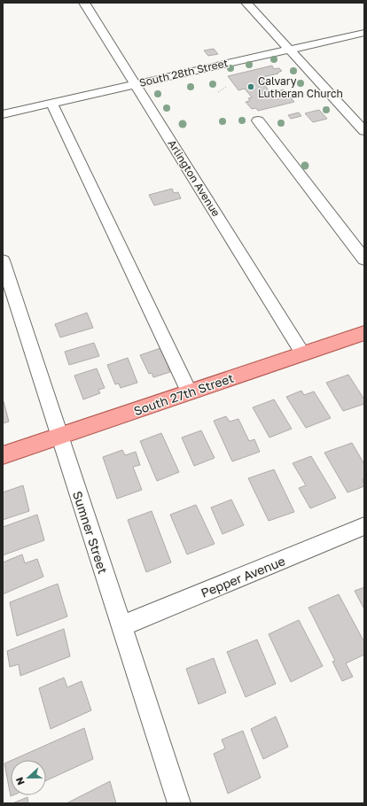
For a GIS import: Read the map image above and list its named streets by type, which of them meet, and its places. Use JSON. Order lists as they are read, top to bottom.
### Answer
{
  "streets": {
    "main road": ["South 27th Street"],
    "street": [
      "South 28th Street",
      "Arlington Avenue",
      "Sumner Street",
      "Pepper Avenue"
    ]
  },
  "crossings": [
    ["South 28th Street", "Arlington Avenue"],
    ["Arlington Avenue", "South 27th Street"],
    ["South 27th Street", "Sumner Street"],
    ["Sumner Street", "Pepper Avenue"]
  ],
  "places": ["Calvary Lutheran Church"],
  "north": "left"
}
